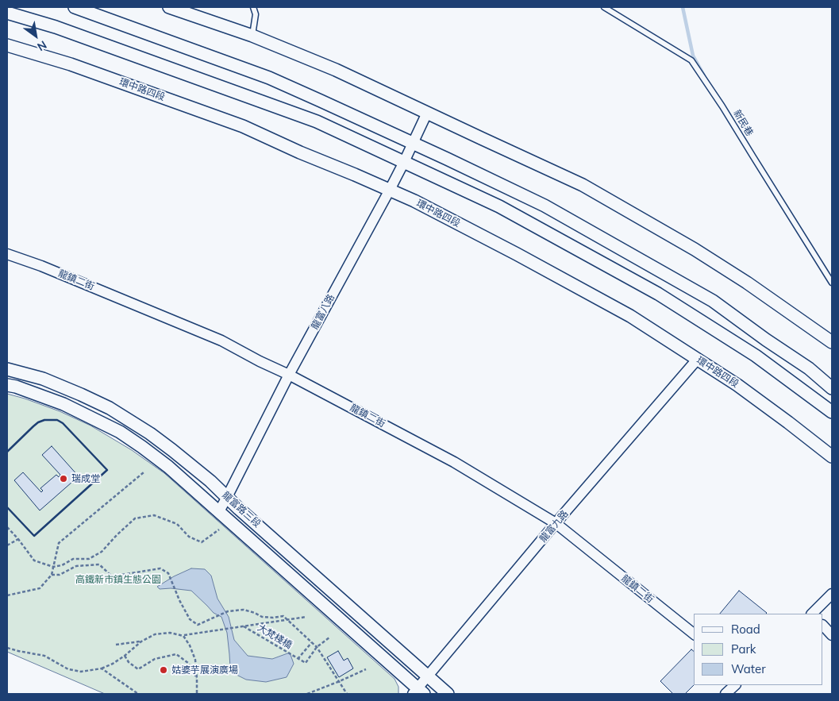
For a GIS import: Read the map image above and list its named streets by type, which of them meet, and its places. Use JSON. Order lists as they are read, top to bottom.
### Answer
{
  "streets": {
    "street": [
      "環中路四段",
      "龍鎮二街",
      "龍富八路",
      "龍富路三段",
      "龍富九路"
    ],
    "lane": ["新民巷"],
    "path": ["大梵棧橋"]
  },
  "crossings": [
    ["環中路四段", "龍富八路"],
    ["環中路四段", "龍富九路"],
    ["龍鎮二街", "龍富八路"],
    ["龍鎮二街", "龍富九路"],
    ["龍富八路", "龍富路三段"],
    ["龍富路三段", "龍富九路"]
  ],
  "parks": ["高鐵新市鎮生態公園"],
  "places": ["瑞成堂", "姑婆芋展演廣場"],
  "legend": ["Road", "Park", "Water"],
  "north": "bottom right"
}
